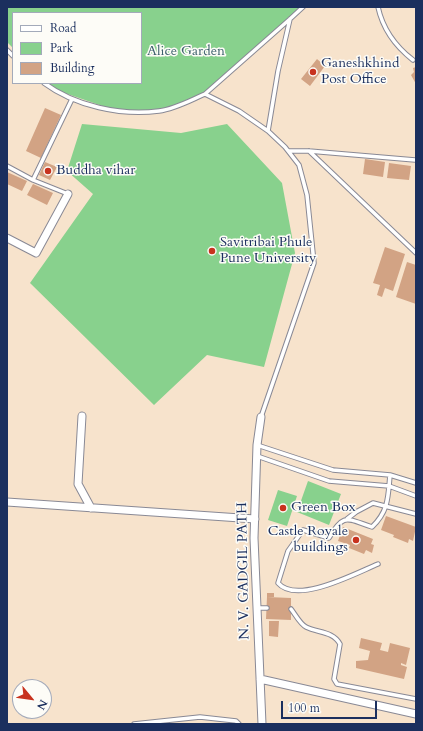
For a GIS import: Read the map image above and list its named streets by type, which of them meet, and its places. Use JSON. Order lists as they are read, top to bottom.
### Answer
{
  "streets": {
    "street": ["N. V. GADGIL PATH"]
  },
  "parks": ["Alice Garden"],
  "places": [
    "Ganeshkhind Post Office",
    "Buddha vihar",
    "Savitribai Phule Pune University",
    "Green Box",
    "Castle Royale buildings"
  ],
  "legend": ["Road", "Park", "Building"],
  "scale_bar": "100 m",
  "north": "bottom right"
}
